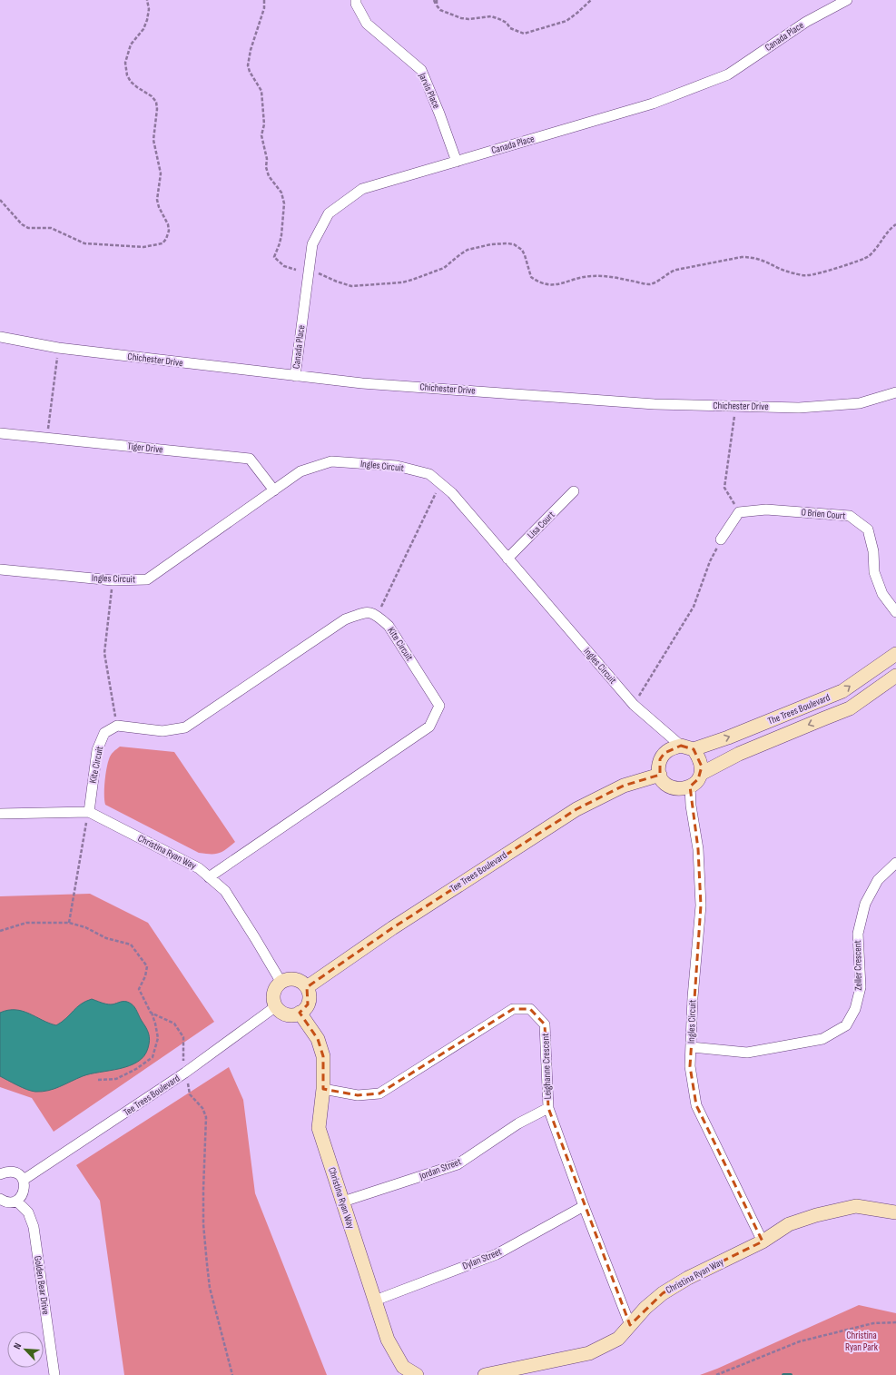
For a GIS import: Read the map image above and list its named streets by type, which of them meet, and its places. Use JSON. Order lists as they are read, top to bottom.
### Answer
{
  "streets": {
    "street": [
      "Canada Place",
      "Jarvis Place",
      "Chichester Drive",
      "Tiger Drive",
      "Ingles Circuit",
      "O Brien Court",
      "Lisa Court",
      "Kite Circuit",
      "The Trees Boulevard",
      "Christina Ryan Way",
      "Tee Trees Boulevard",
      "Zeller Crescent",
      "Leighanne Crescent",
      "Jordan Street",
      "Dylan Street",
      "Golden Bear Drive"
    ]
  },
  "crossings": [
    ["Canada Place", "Jarvis Place"],
    ["Canada Place", "Chichester Drive"],
    ["Tiger Drive", "Ingles Circuit"],
    ["Ingles Circuit", "Lisa Court"],
    ["Ingles Circuit", "The Trees Boulevard"],
    ["Ingles Circuit", "Christina Ryan Way"],
    ["Ingles Circuit", "Tee Trees Boulevard"],
    ["Ingles Circuit", "Zeller Crescent"],
    ["Kite Circuit", "Christina Ryan Way"],
    ["The Trees Boulevard", "Tee Trees Boulevard"],
    ["Christina Ryan Way", "Tee Trees Boulevard"],
    ["Christina Ryan Way", "Leighanne Crescent"],
    ["Christina Ryan Way", "Jordan Street"],
    ["Christina Ryan Way", "Dylan Street"],
    ["Leighanne Crescent", "Jordan Street"],
    ["Leighanne Crescent", "Dylan Street"]
  ],
  "parks": ["Christina Ryan Park"],
  "north": "top left"
}
